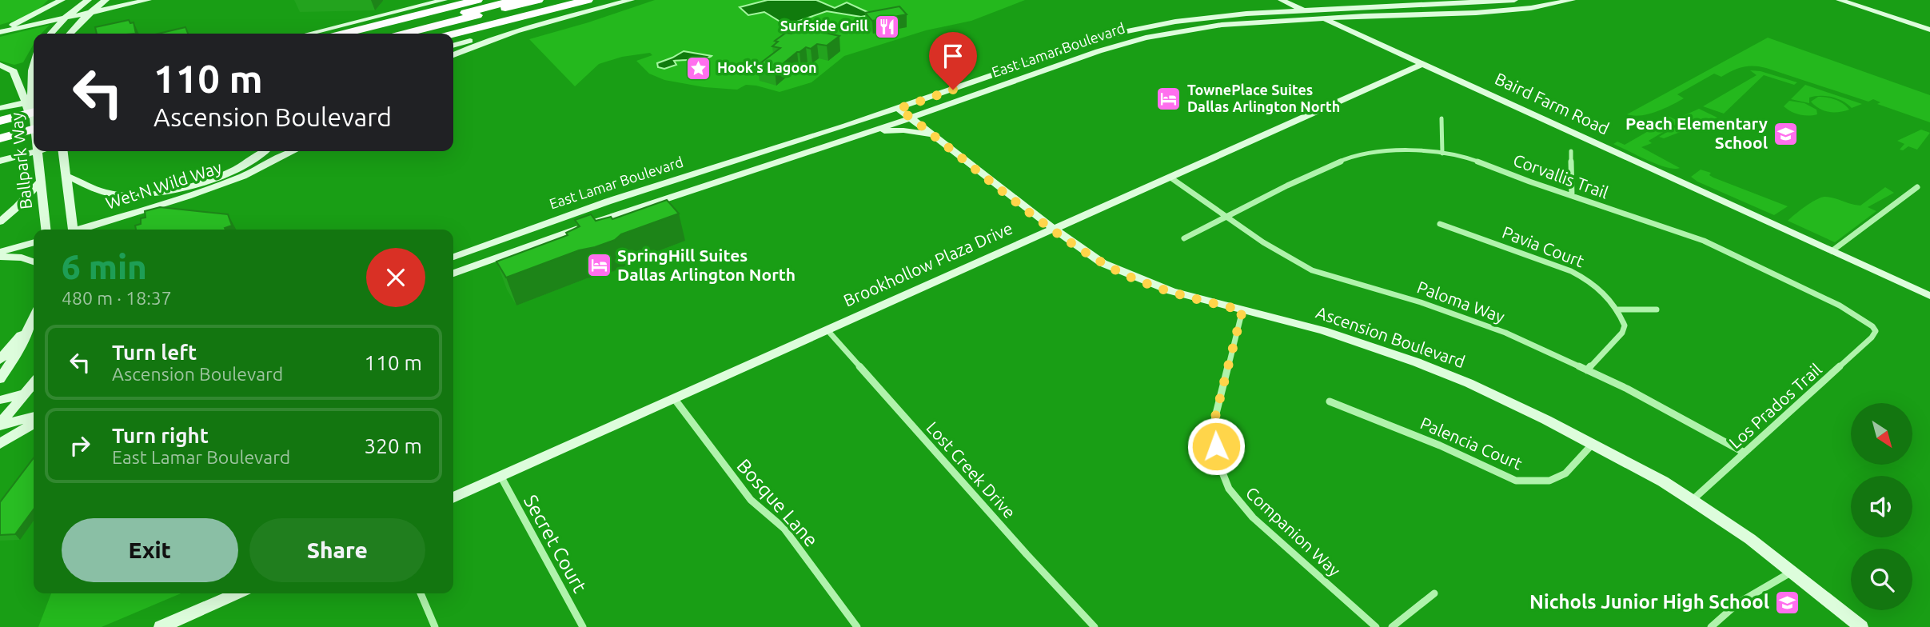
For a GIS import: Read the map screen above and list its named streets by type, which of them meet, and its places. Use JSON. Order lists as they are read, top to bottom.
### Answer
{
  "streets": {
    "main road": [
      "East Lamar Boulevard",
      "Baird Farm Road",
      "Ballpark Way",
      "Wet N Wild Way",
      "Brookhollow Plaza Drive",
      "Ascension Boulevard"
    ],
    "street": [
      "Corvallis Trail",
      "Pavia Court",
      "Paloma Way",
      "Los Prados Trail",
      "Palencia Court",
      "Lost Creek Drive",
      "Bosque Lane",
      "Companion Way",
      "Secret Court"
    ]
  },
  "crossings": [
    ["East Lamar Boulevard", "Baird Farm Road"],
    ["East Lamar Boulevard", "Ascension Boulevard"],
    ["Baird Farm Road", "Brookhollow Plaza Drive"],
    ["Corvallis Trail", "Paloma Way"],
    ["Corvallis Trail", "Los Prados Trail"],
    ["Brookhollow Plaza Drive", "Paloma Way"],
    ["Brookhollow Plaza Drive", "Ascension Boulevard"],
    ["Brookhollow Plaza Drive", "Lost Creek Drive"],
    ["Brookhollow Plaza Drive", "Bosque Lane"],
    ["Brookhollow Plaza Drive", "Secret Court"],
    ["Paloma Way", "Los Prados Trail"],
    ["Ascension Boulevard", "Los Prados Trail"],
    ["Ascension Boulevard", "Palencia Court"],
    ["Ascension Boulevard", "Companion Way"]
  ],
  "places": {
    "restaurant": ["Surfside Grill"],
    "place": ["Hook's Lagoon"],
    "hotel": ["TownePlace Suites Dallas Arlington North", "SpringHill Suites Dallas Arlington North"],
    "school or university": ["Peach Elementary School", "Nichols Junior High School"]
  },
  "north": "bottom right",
  "page": {
    "turn": ["110 m", "Ascension Boulevard"],
    "heading": ["6 min", "480 m · 18:37"],
    "list": [
      {
        "name": "Turn left",
        "note": "Ascension Boulevard",
        "value": "110 m"
      },
      {
        "name": "Turn right",
        "note": "East Lamar Boulevard",
        "value": "320 m"
      }
    ],
    "buttons": ["Exit", "Share"]
  }
}
